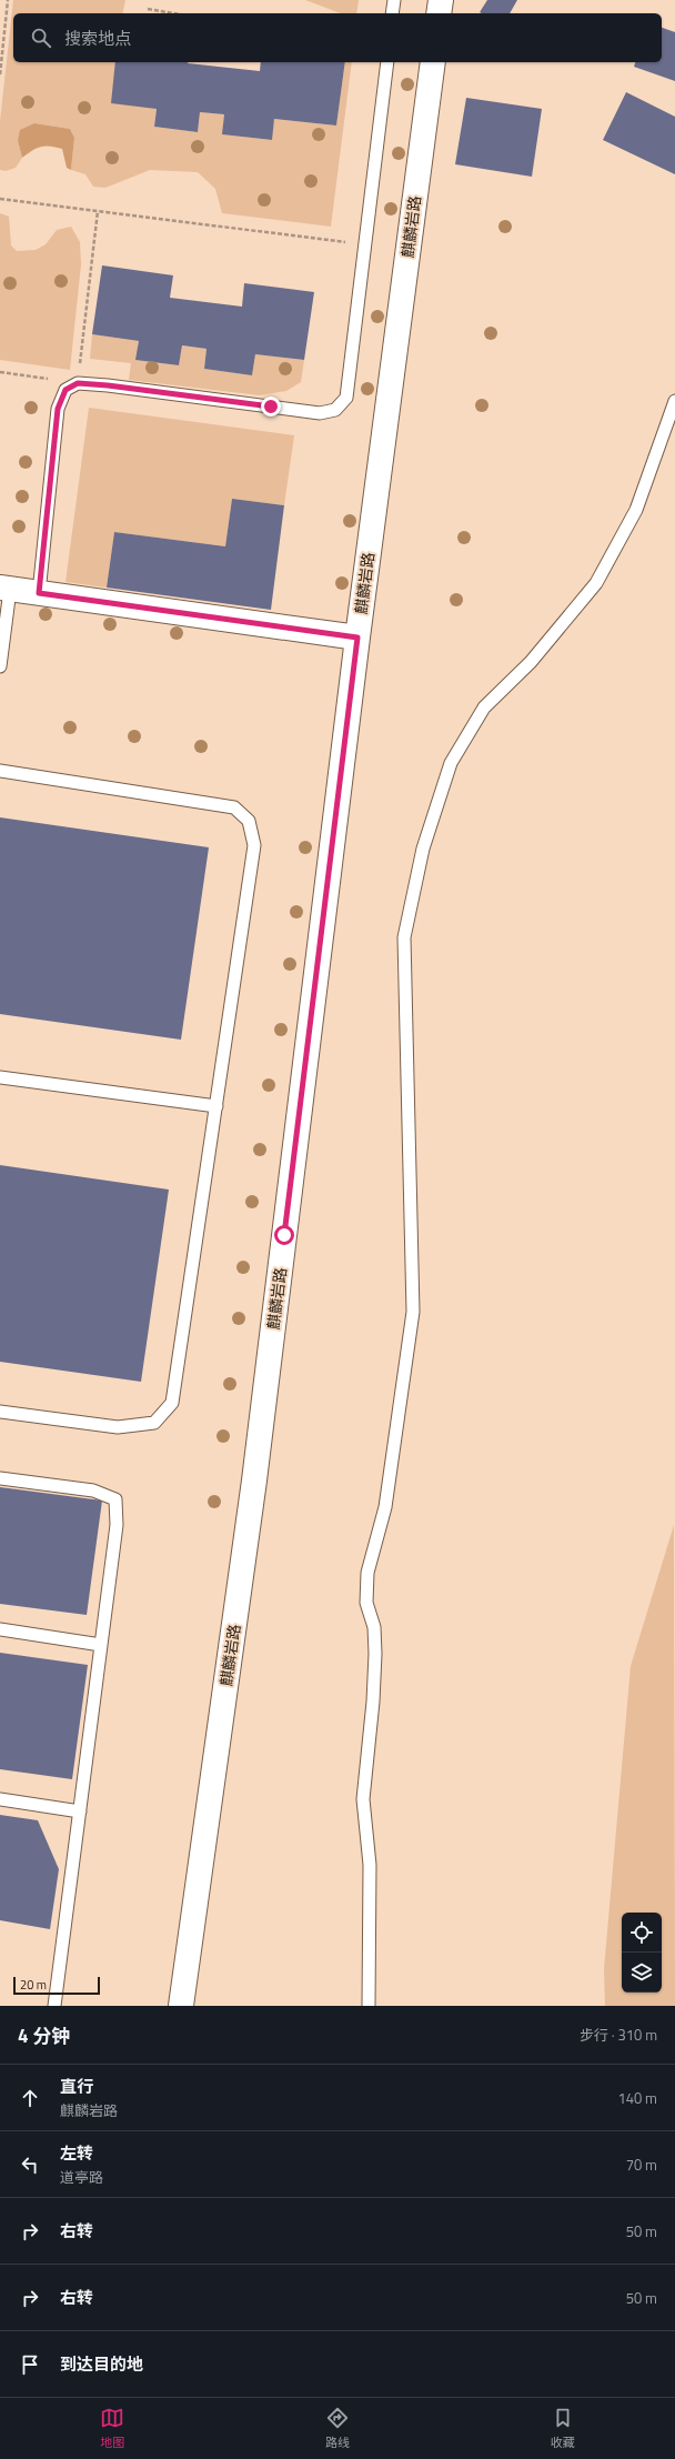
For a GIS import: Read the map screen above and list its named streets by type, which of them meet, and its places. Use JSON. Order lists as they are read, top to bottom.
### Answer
{
  "streets": {
    "main road": ["麒麟岩路"]
  },
  "scale_bar": "20 m",
  "page": {
    "search": "搜索地点",
    "scale": "20 m",
    "heading": ["4 分钟", "步行 · 310 m"],
    "list": [
      ["直行", "麒麟岩路", "140 m"],
      ["左转", "道亭路", "70 m"],
      ["右转", "50 m"],
      ["右转", "50 m"],
      "到达目的地"
    ],
    "nav": ["地图", "路线", "收藏"]
  }
}
